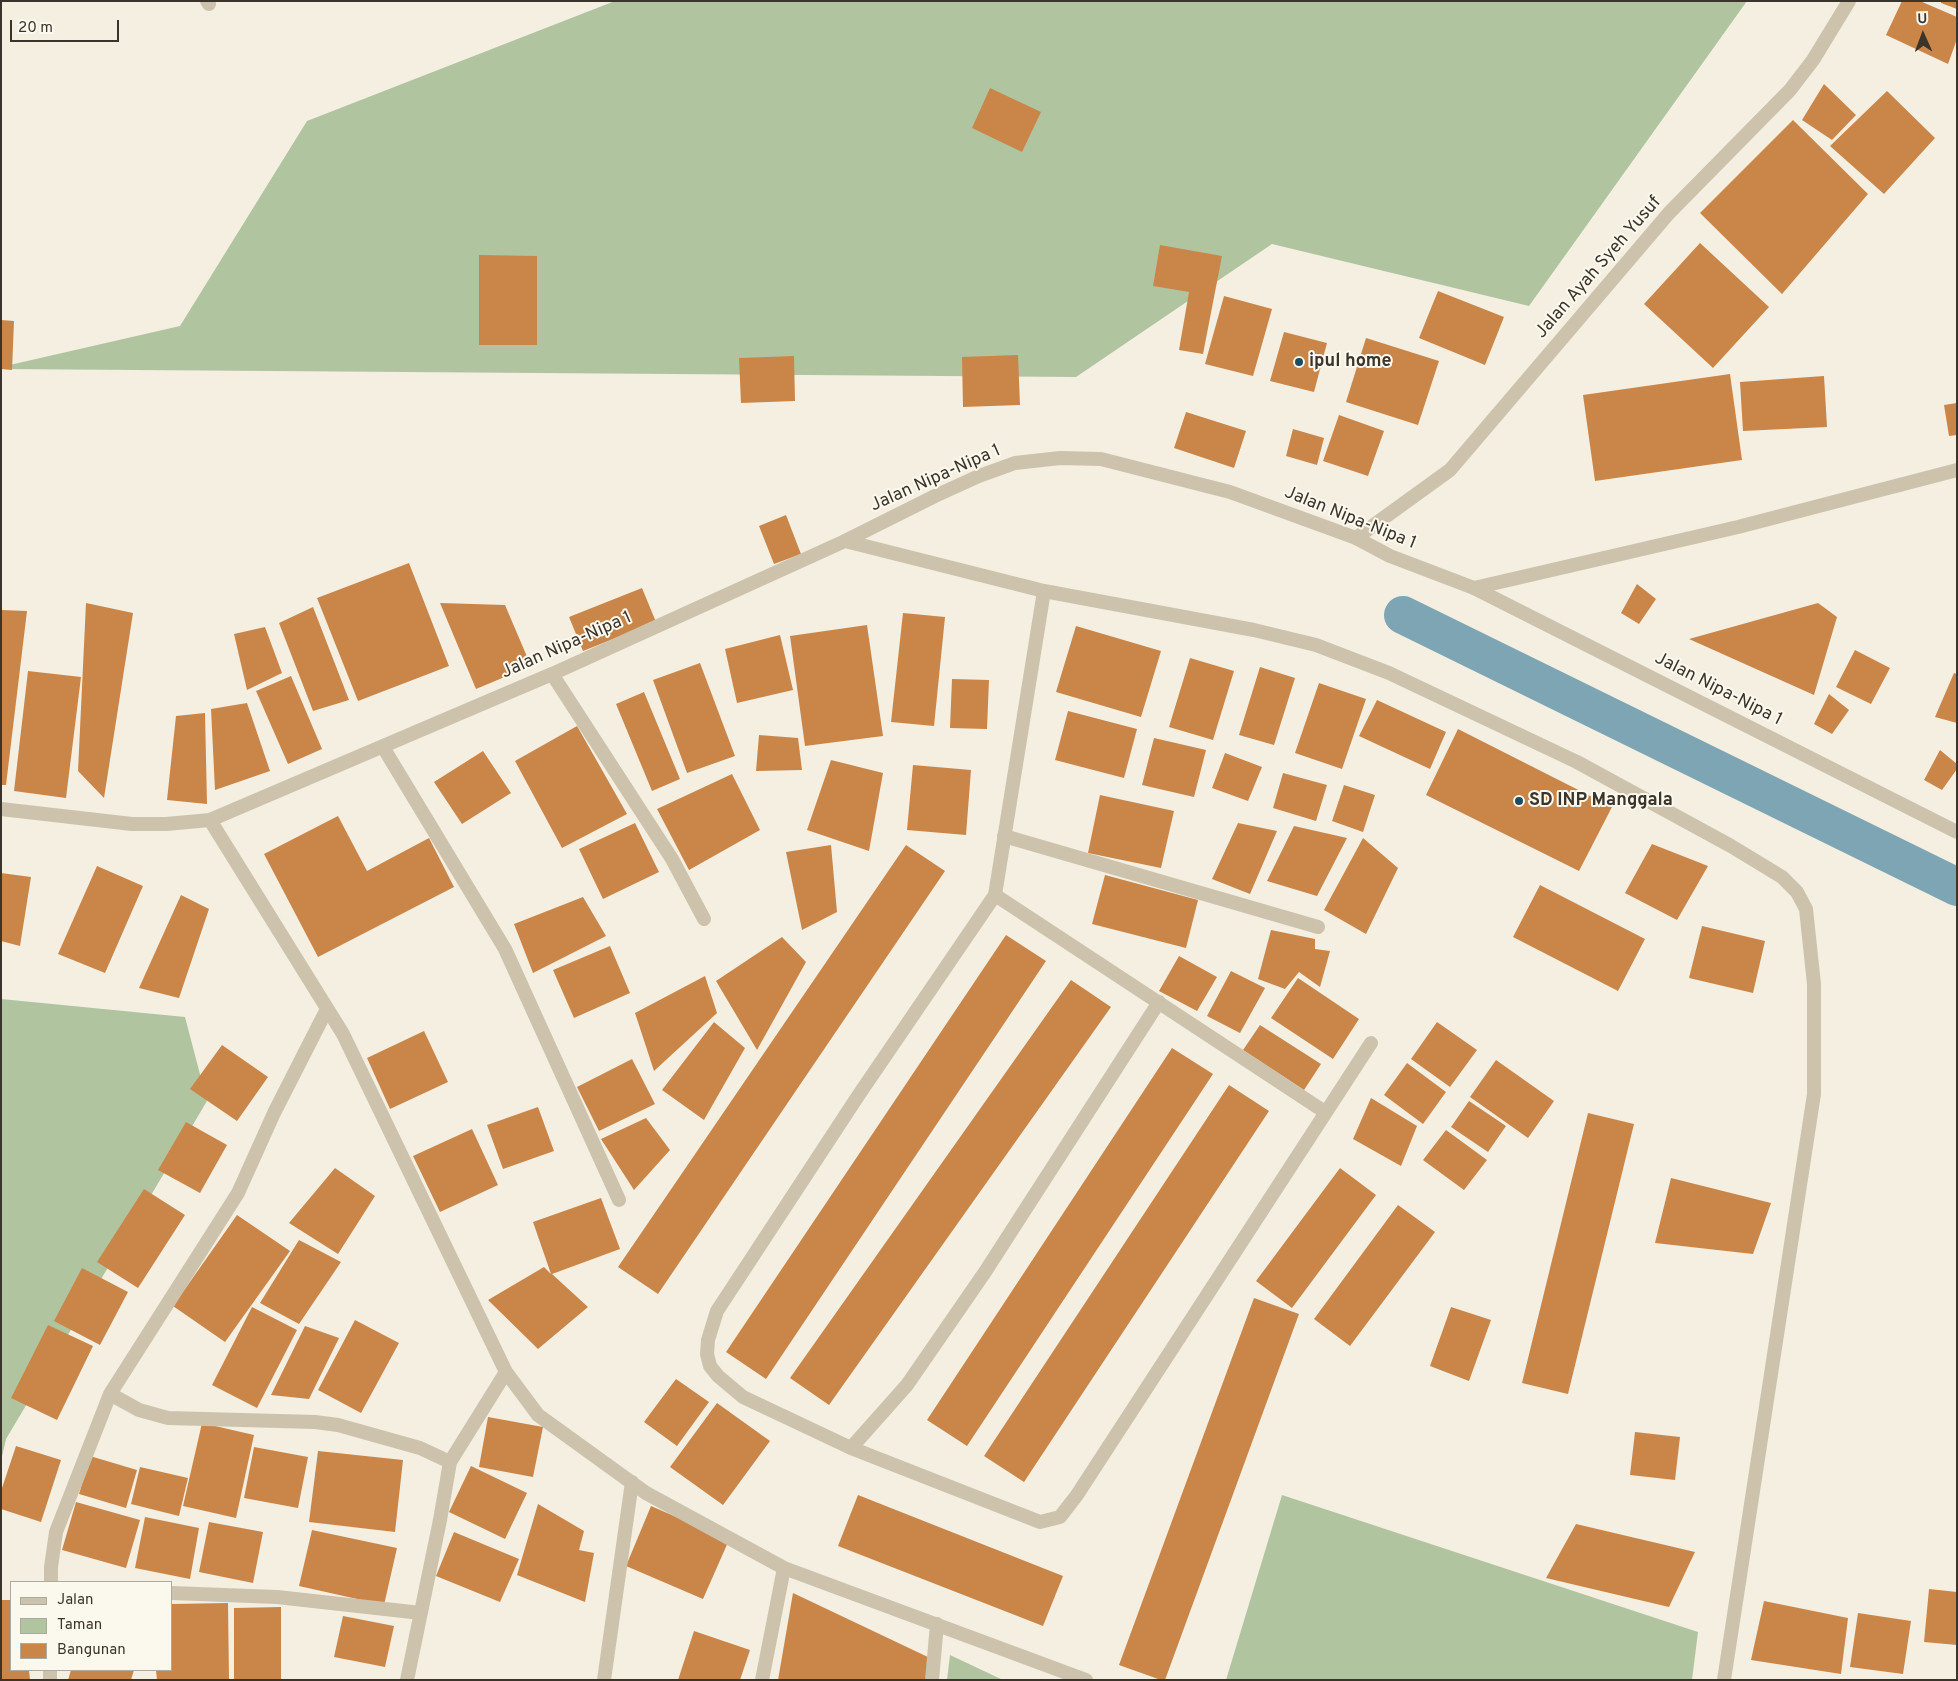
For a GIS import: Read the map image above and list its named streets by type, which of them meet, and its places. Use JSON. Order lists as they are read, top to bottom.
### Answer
{
  "streets": {
    "street": ["Jalan Ayah Syeh Yusuf", "Jalan Nipa-Nipa 1"]
  },
  "crossings": [
    ["Jalan Ayah Syeh Yusuf", "Jalan Nipa-Nipa 1"]
  ],
  "places": ["ipul home", "SD INP Manggala"],
  "legend": ["Jalan", "Taman", "Bangunan"],
  "scale_bar": "20 m",
  "north": "top"
}
